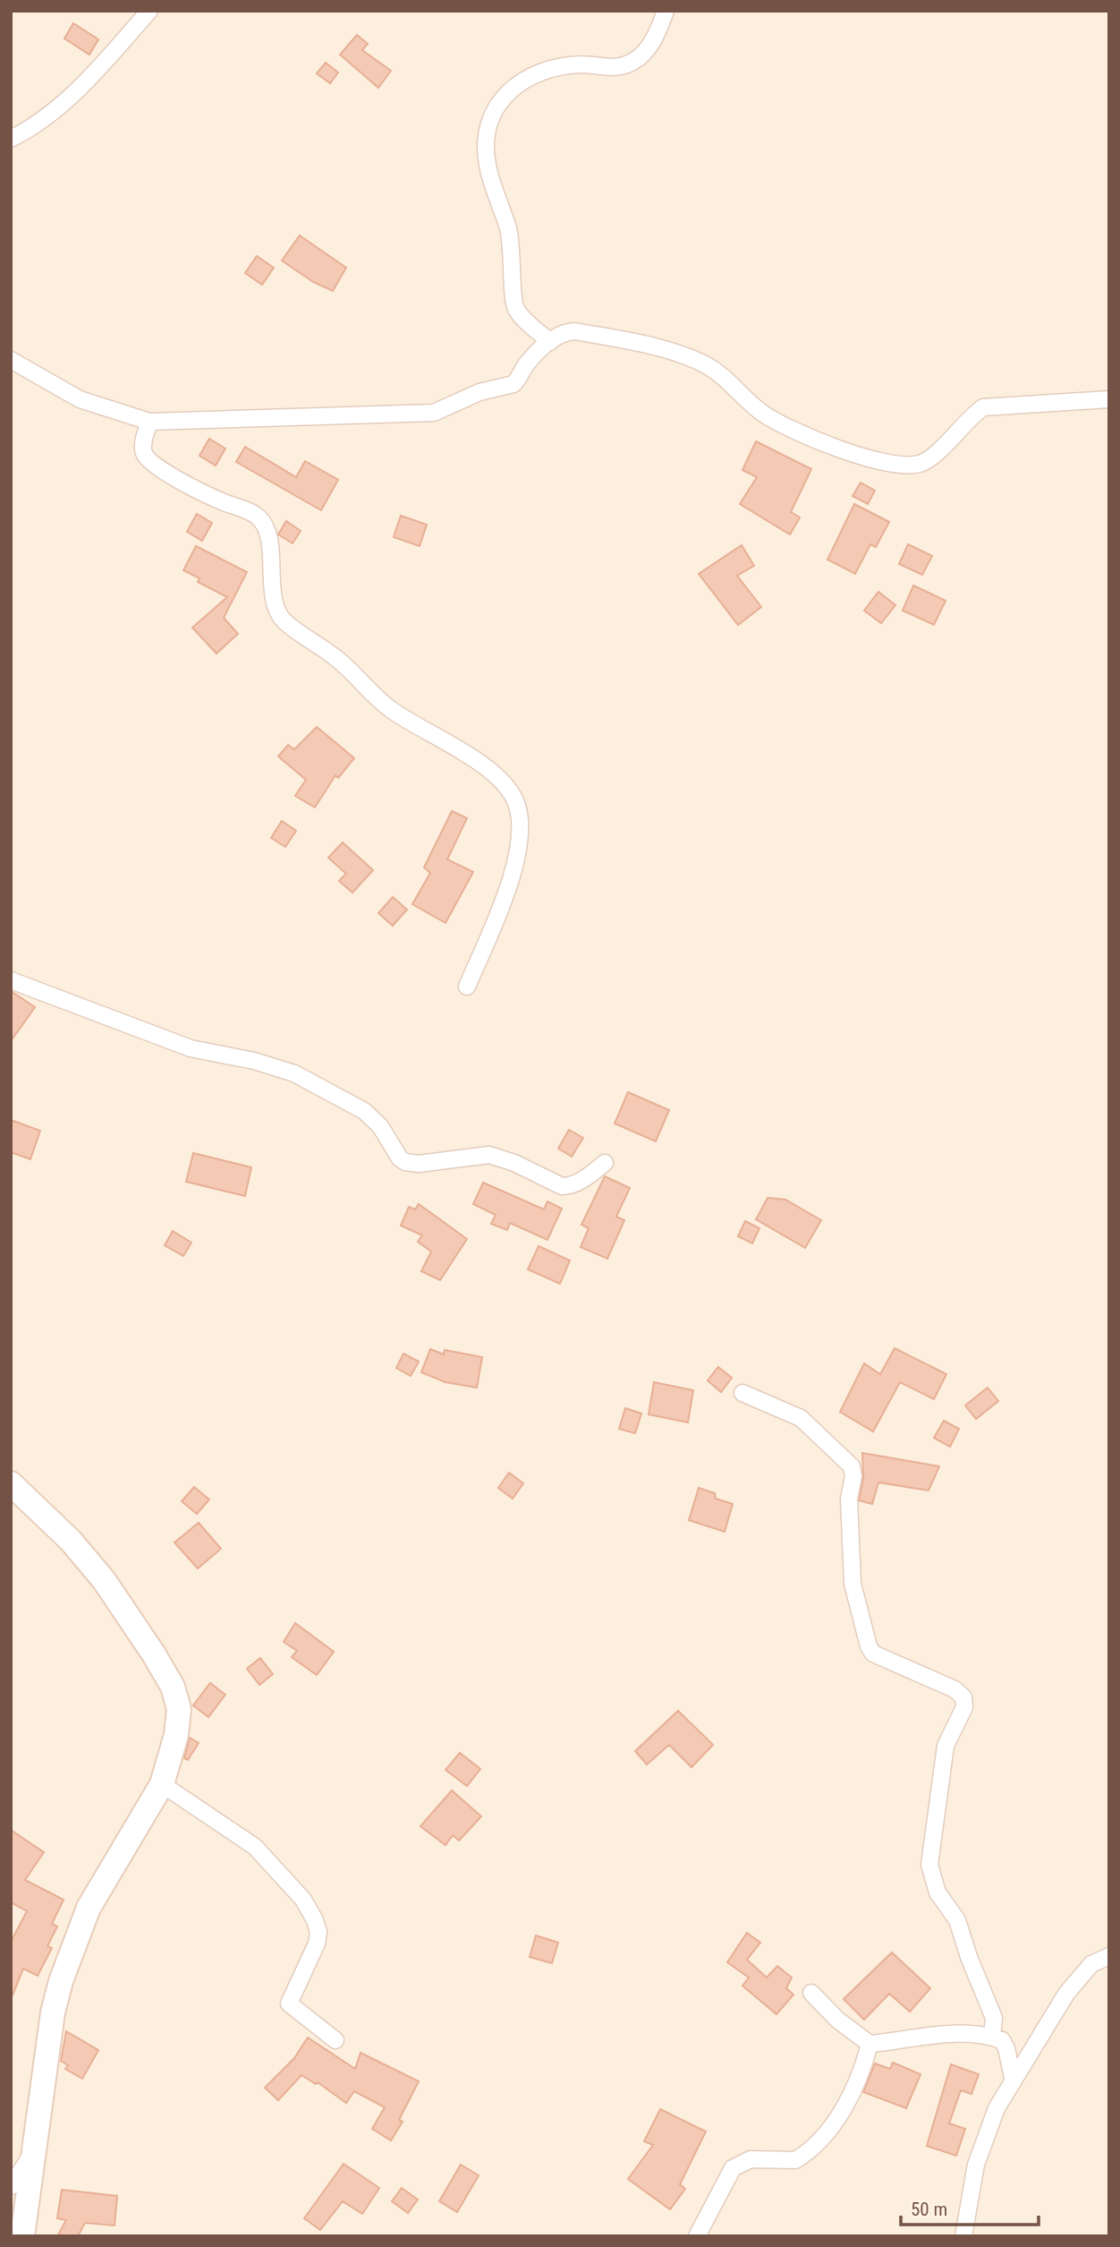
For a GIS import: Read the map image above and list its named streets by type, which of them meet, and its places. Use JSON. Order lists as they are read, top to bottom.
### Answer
{
  "scale_bar": "50 m"
}
